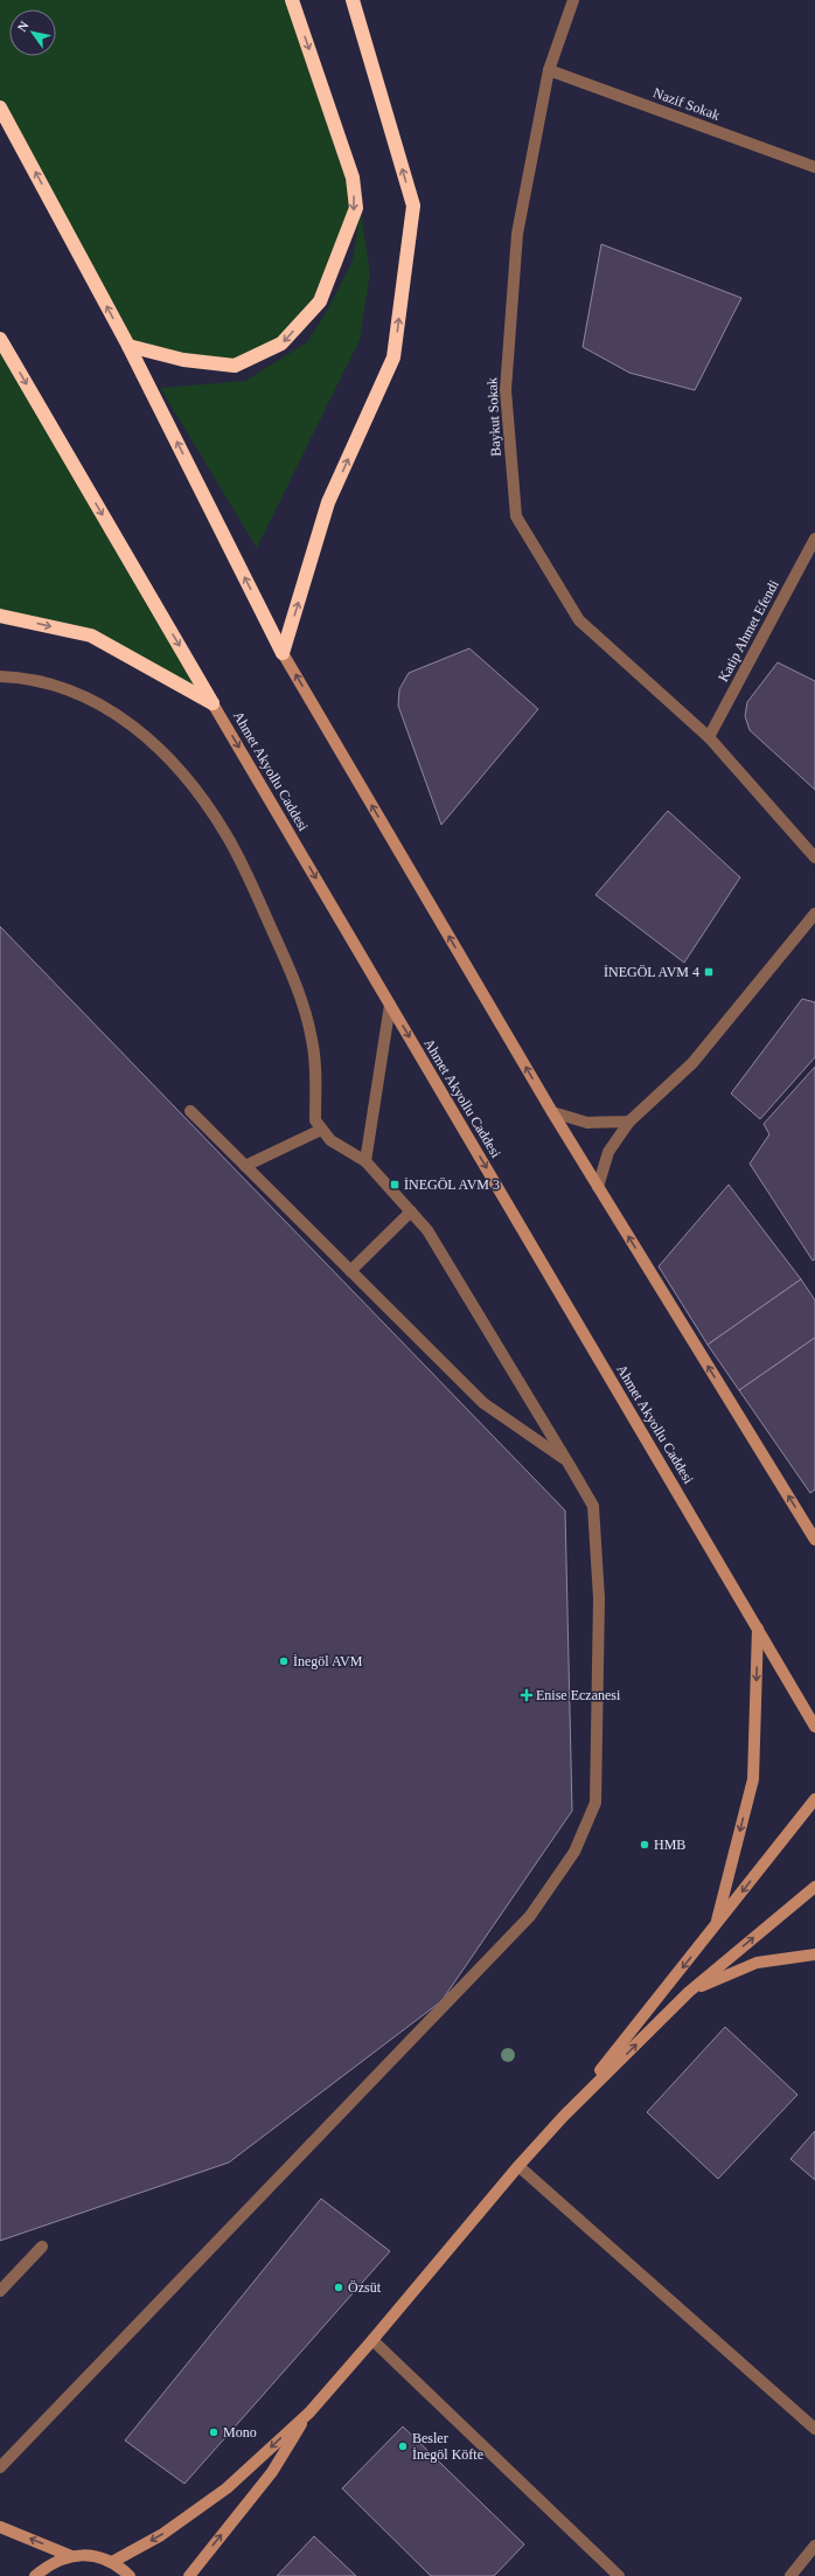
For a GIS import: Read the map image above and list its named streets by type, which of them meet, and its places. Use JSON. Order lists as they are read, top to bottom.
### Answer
{
  "streets": {
    "main road": ["Ahmet Akyollu Caddesi"],
    "street": ["Nazif Sokak", "Baykut Sokak", "Katip Ahmet Efendi"]
  },
  "crossings": [
    ["Nazif Sokak", "Baykut Sokak"],
    ["Baykut Sokak", "Katip Ahmet Efendi"]
  ],
  "places": {
    "transit": ["İNEGÖL AVM 4", "İNEGÖL AVM 3"],
    "other": [
      "İnegöl AVM",
      "HMB",
      "Özsüt",
      "Mono",
      "Besler İnegöl Köfte"
    ],
    "health": ["Enise Eczanesi"]
  },
  "north": "top left"
}
